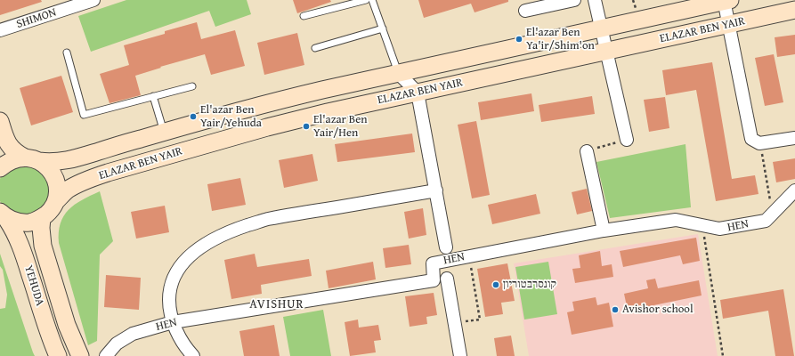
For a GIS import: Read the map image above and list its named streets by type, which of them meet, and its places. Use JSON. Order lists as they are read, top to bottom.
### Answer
{
  "streets": {
    "street": [
      "SHIMON",
      "ELAZAR BEN YAIR",
      "HEN",
      "YEHUDA"
    ]
  },
  "crossings": [
    ["ELAZAR BEN YAIR", "YEHUDA"]
  ],
  "districts": ["AVISHUR"],
  "places": [
    "El'azar Ben Ya'ir/Shim'on",
    "El'azar Ben Yair/Yehuda",
    "El'azar Ben Yair/Hen",
    "קונסרבטוריון",
    "Avishor school"
  ]
}
